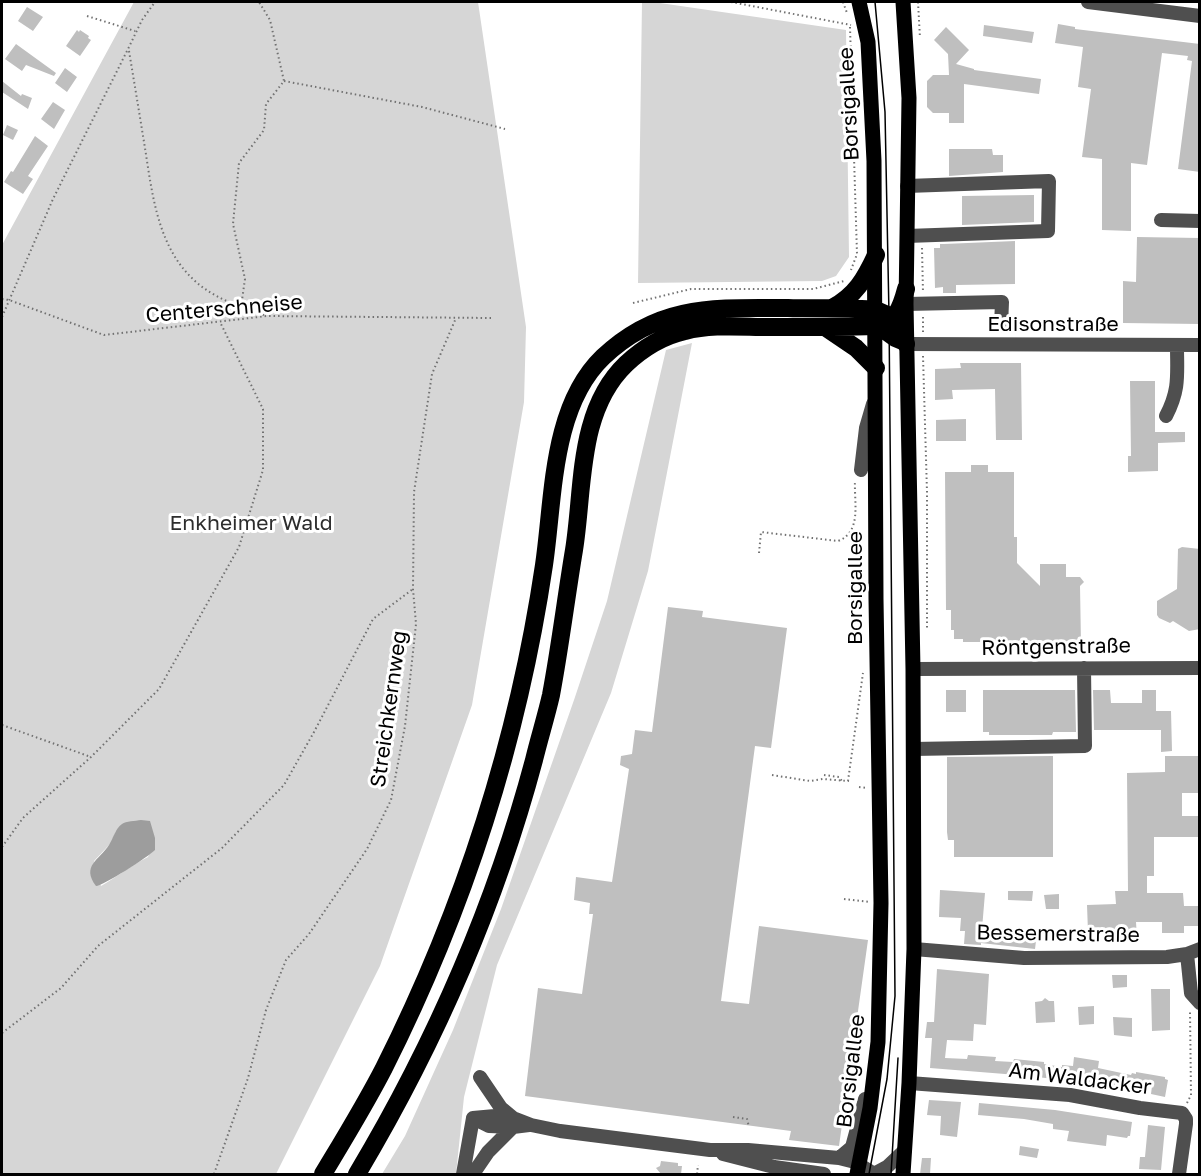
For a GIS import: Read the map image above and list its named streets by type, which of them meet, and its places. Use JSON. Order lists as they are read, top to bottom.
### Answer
{
  "streets": {
    "main road": ["Borsigallee"],
    "street": [
      "Edisonstraße",
      "Röntgenstraße",
      "Bessemerstraße",
      "Am Waldacker"
    ],
    "path": ["Centerschneise", "Streichkernweg"]
  },
  "crossings": [
    ["Centerschneise", "Streichkernweg"]
  ],
  "parks": ["Enkheimer Wald"]
}
